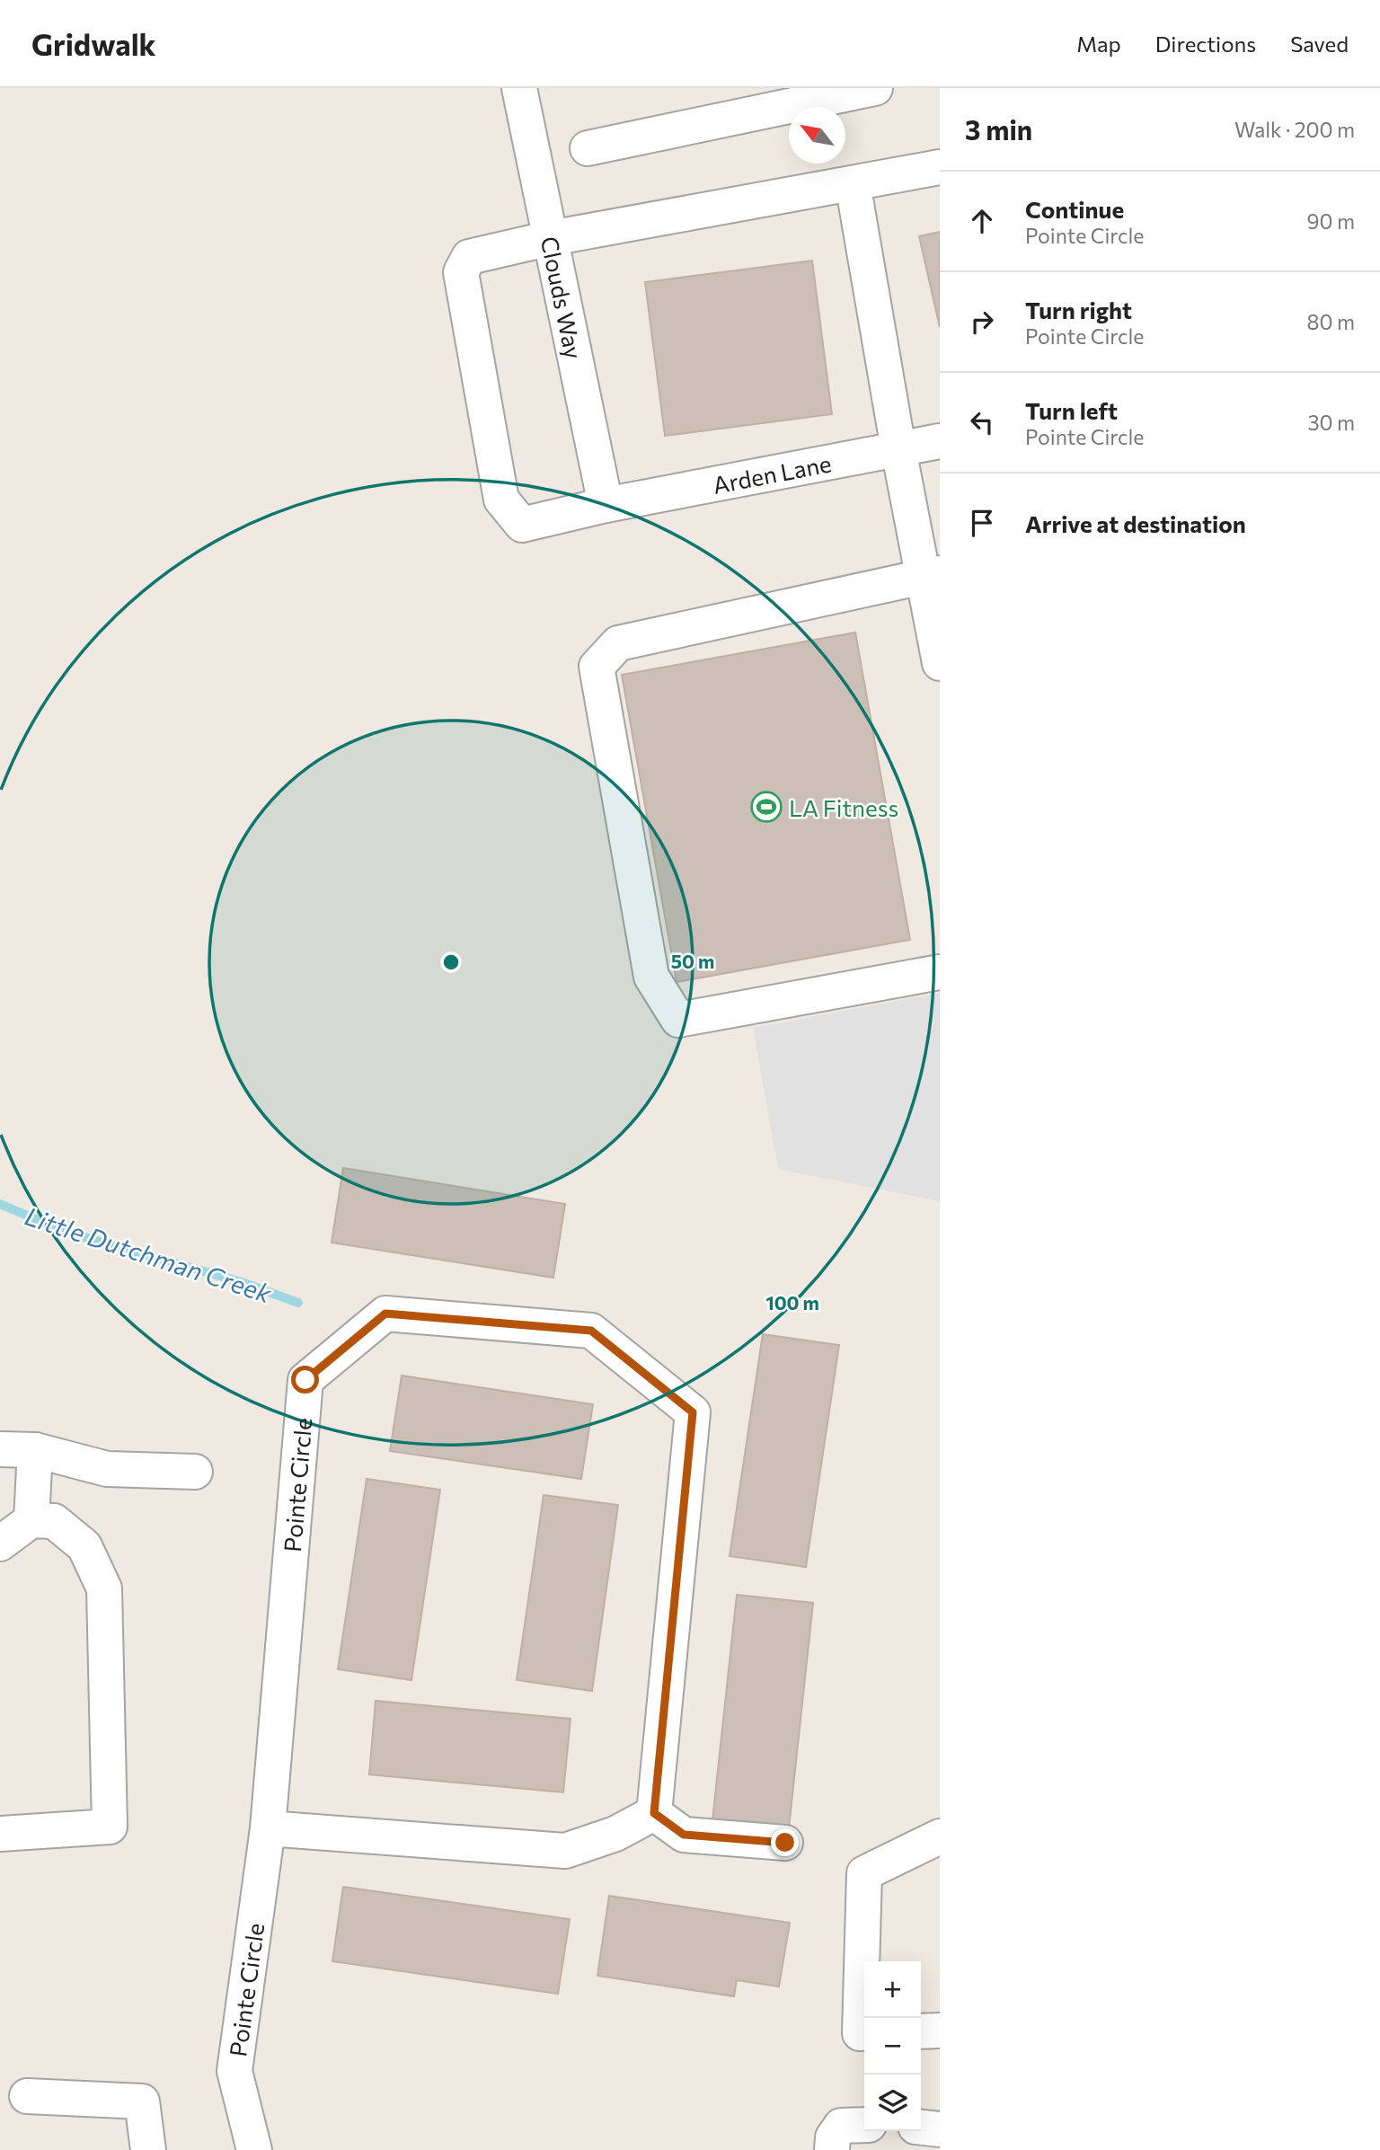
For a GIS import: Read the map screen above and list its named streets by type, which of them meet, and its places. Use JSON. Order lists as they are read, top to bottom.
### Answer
{
  "streets": {
    "street": ["Clouds Way", "Arden Lane", "Pointe Circle"]
  },
  "crossings": [
    ["Clouds Way", "Arden Lane"]
  ],
  "water": ["Little Dutchman Creek"],
  "places": {
    "sports": ["LA Fitness"]
  },
  "north": "top left",
  "page": {
    "header": "Gridwalk",
    "nav": ["Map", "Directions", "Saved"],
    "heading": ["3 min", "Walk · 200 m"],
    "list": [
      ["Continue", "Pointe Circle", "90 m"],
      ["Turn right", "Pointe Circle", "80 m"],
      ["Turn left", "Pointe Circle", "30 m"],
      "Arrive at destination"
    ],
    "map_buttons": ["+", "−"]
  },
  "rings": ["50 m", "100 m"]
}
